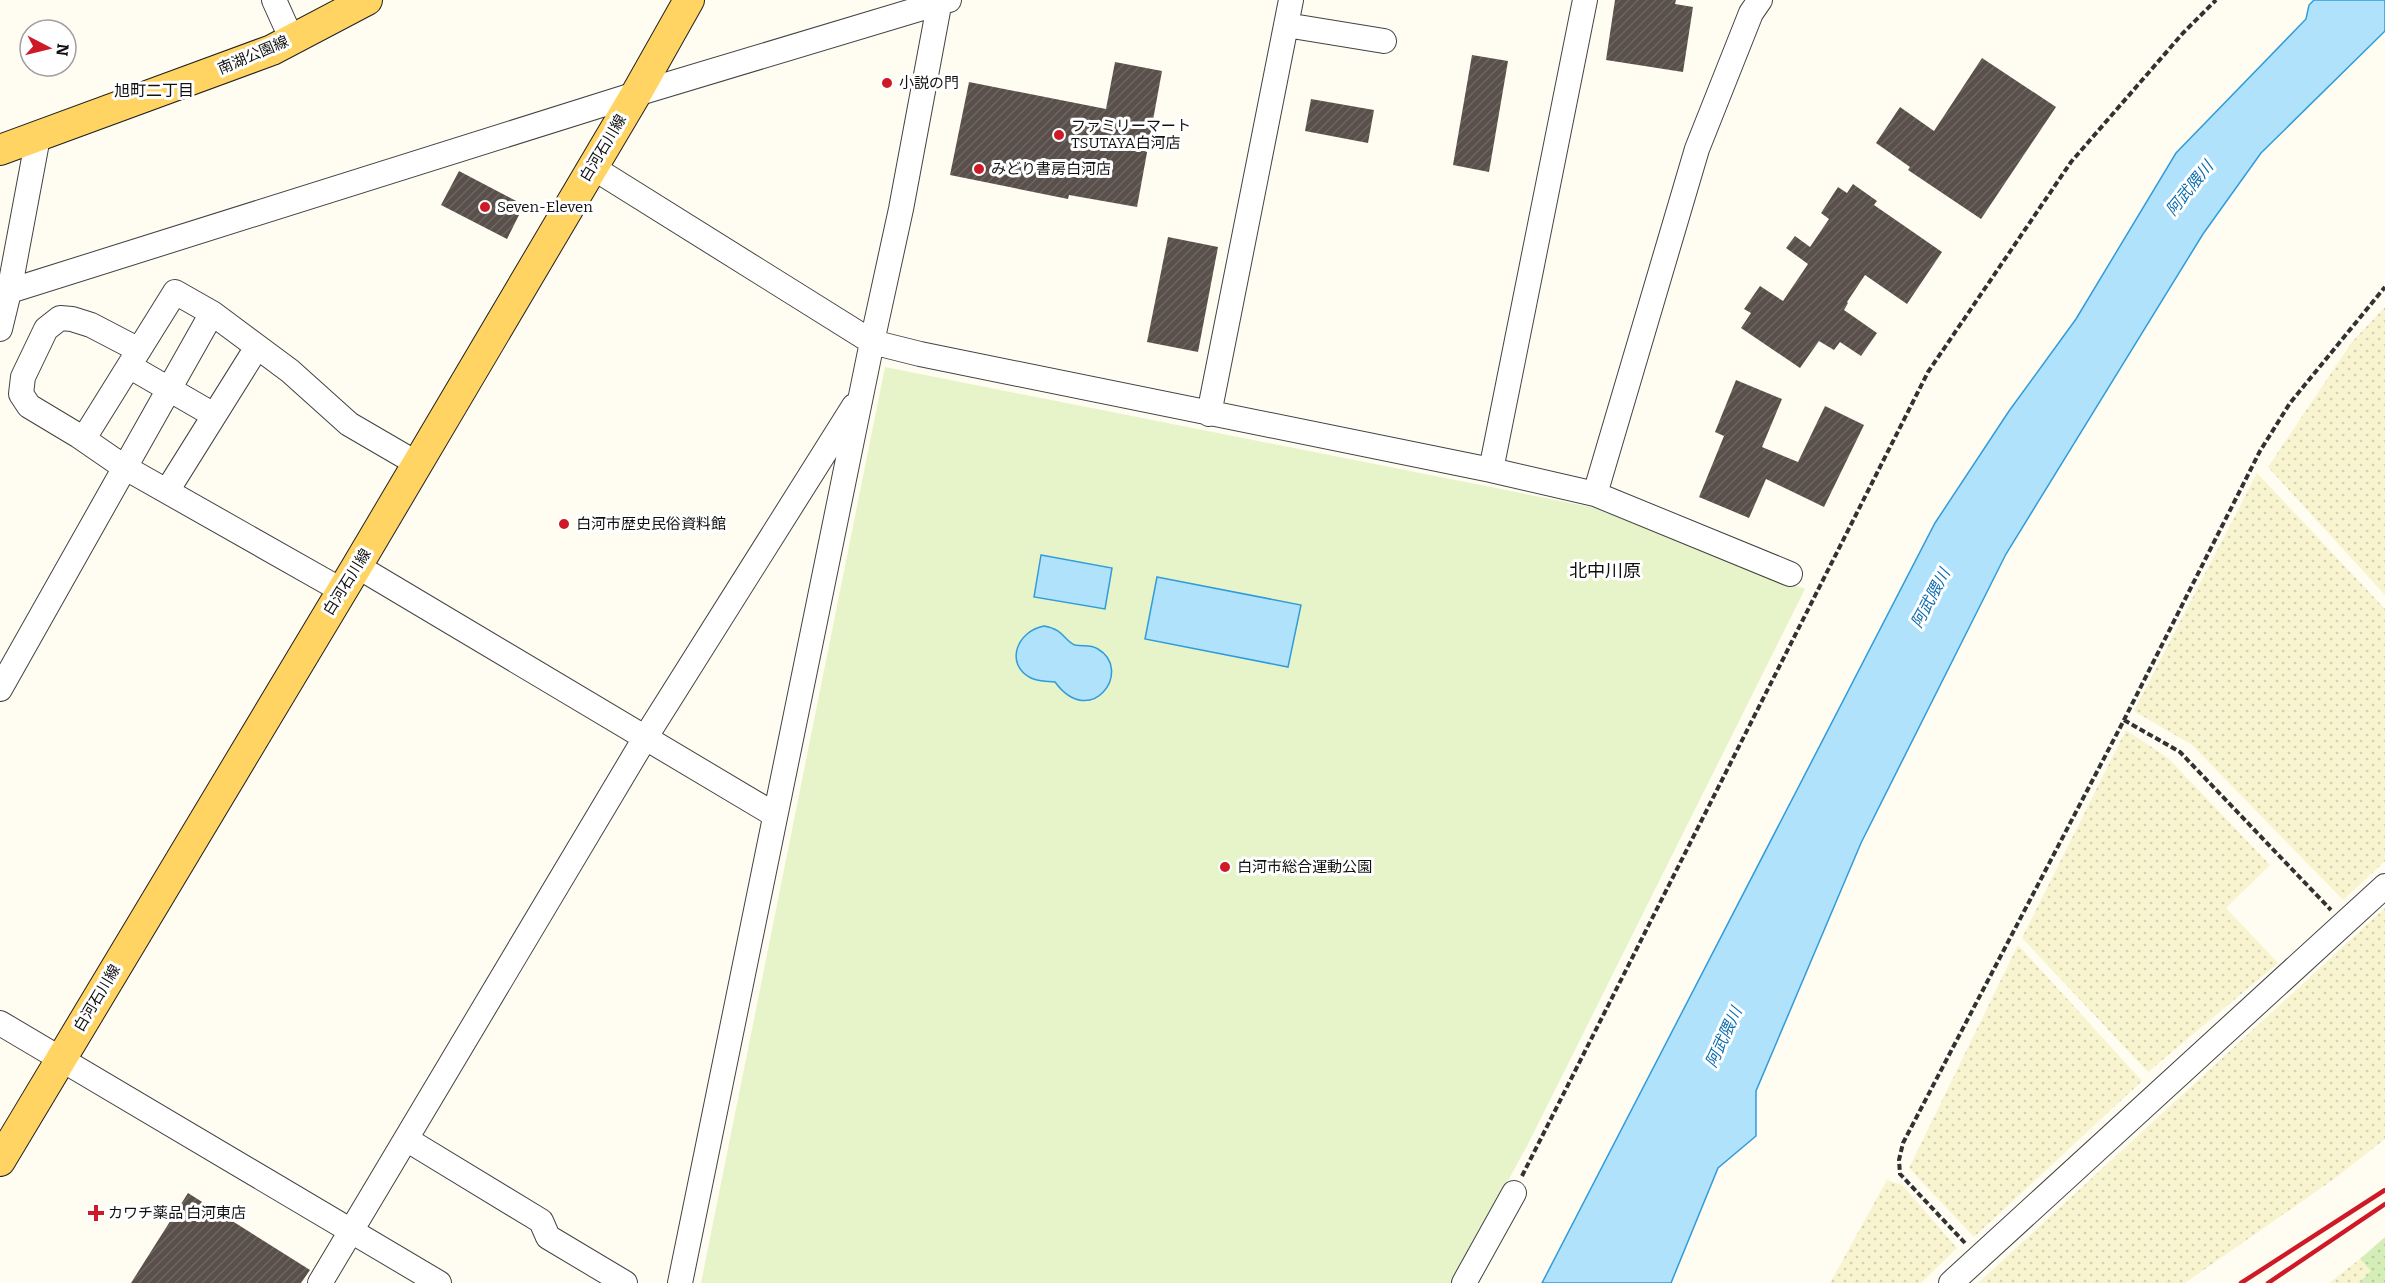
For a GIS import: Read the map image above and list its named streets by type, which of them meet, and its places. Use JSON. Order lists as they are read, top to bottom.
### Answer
{
  "streets": {
    "main road": ["南湖公園線", "白河石川線"]
  },
  "districts": ["旭町二丁目", "北中川原"],
  "water": ["阿武隈川"],
  "places": {
    "other": [
      "小説の門",
      "ファミリーマート TSUTAYA白河店",
      "みどり書房白河店",
      "Seven-Eleven",
      "白河市歴史民俗資料館",
      "白河市総合運動公園"
    ],
    "health": ["カワチ薬品 白河東店"]
  },
  "north": "right"
}
